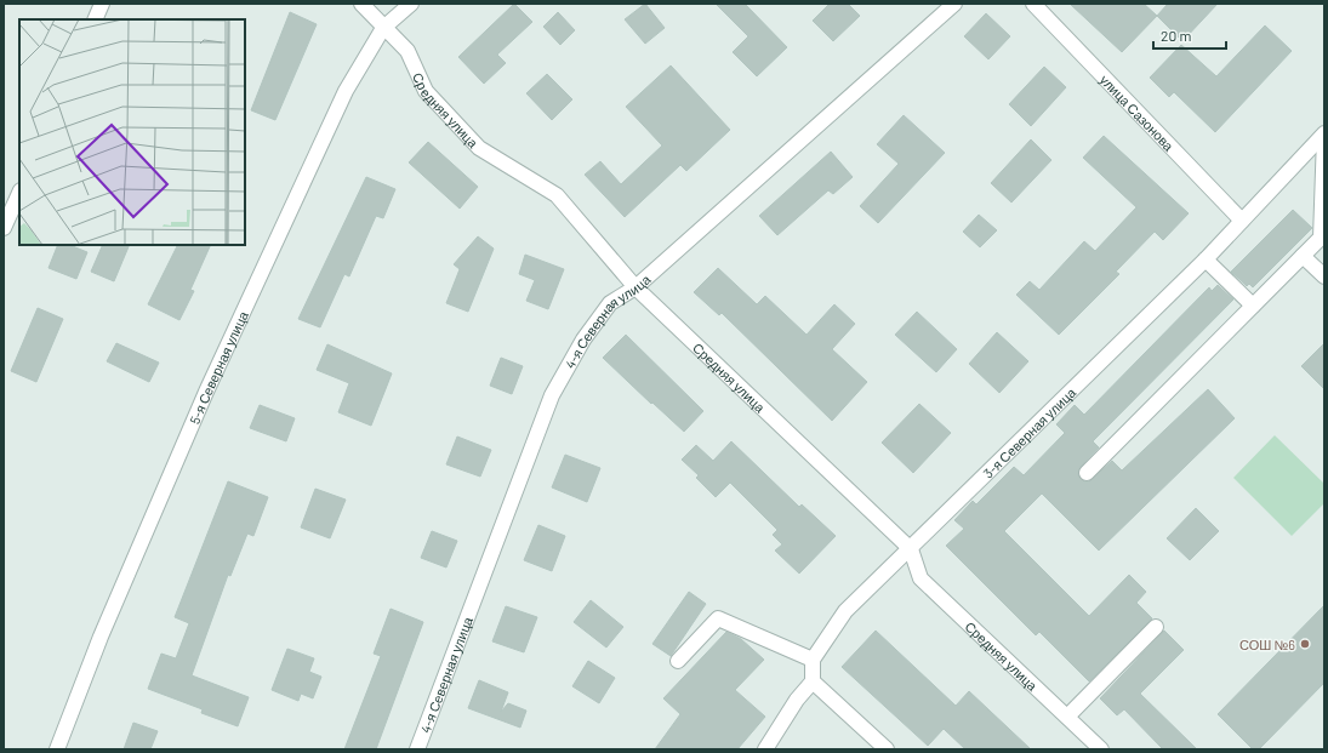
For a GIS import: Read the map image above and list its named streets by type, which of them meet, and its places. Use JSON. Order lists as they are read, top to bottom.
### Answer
{
  "streets": {
    "street": [
      "Средняя улица",
      "улица Сазонова",
      "4-я Северная улица",
      "5-я Северная улица",
      "3-я Северная улица"
    ]
  },
  "crossings": [
    ["Средняя улица", "4-я Северная улица"],
    ["Средняя улица", "5-я Северная улица"],
    ["Средняя улица", "3-я Северная улица"],
    ["улица Сазонова", "3-я Северная улица"]
  ],
  "places": ["СОШ №6"],
  "scale_bar": "20 m"
}
